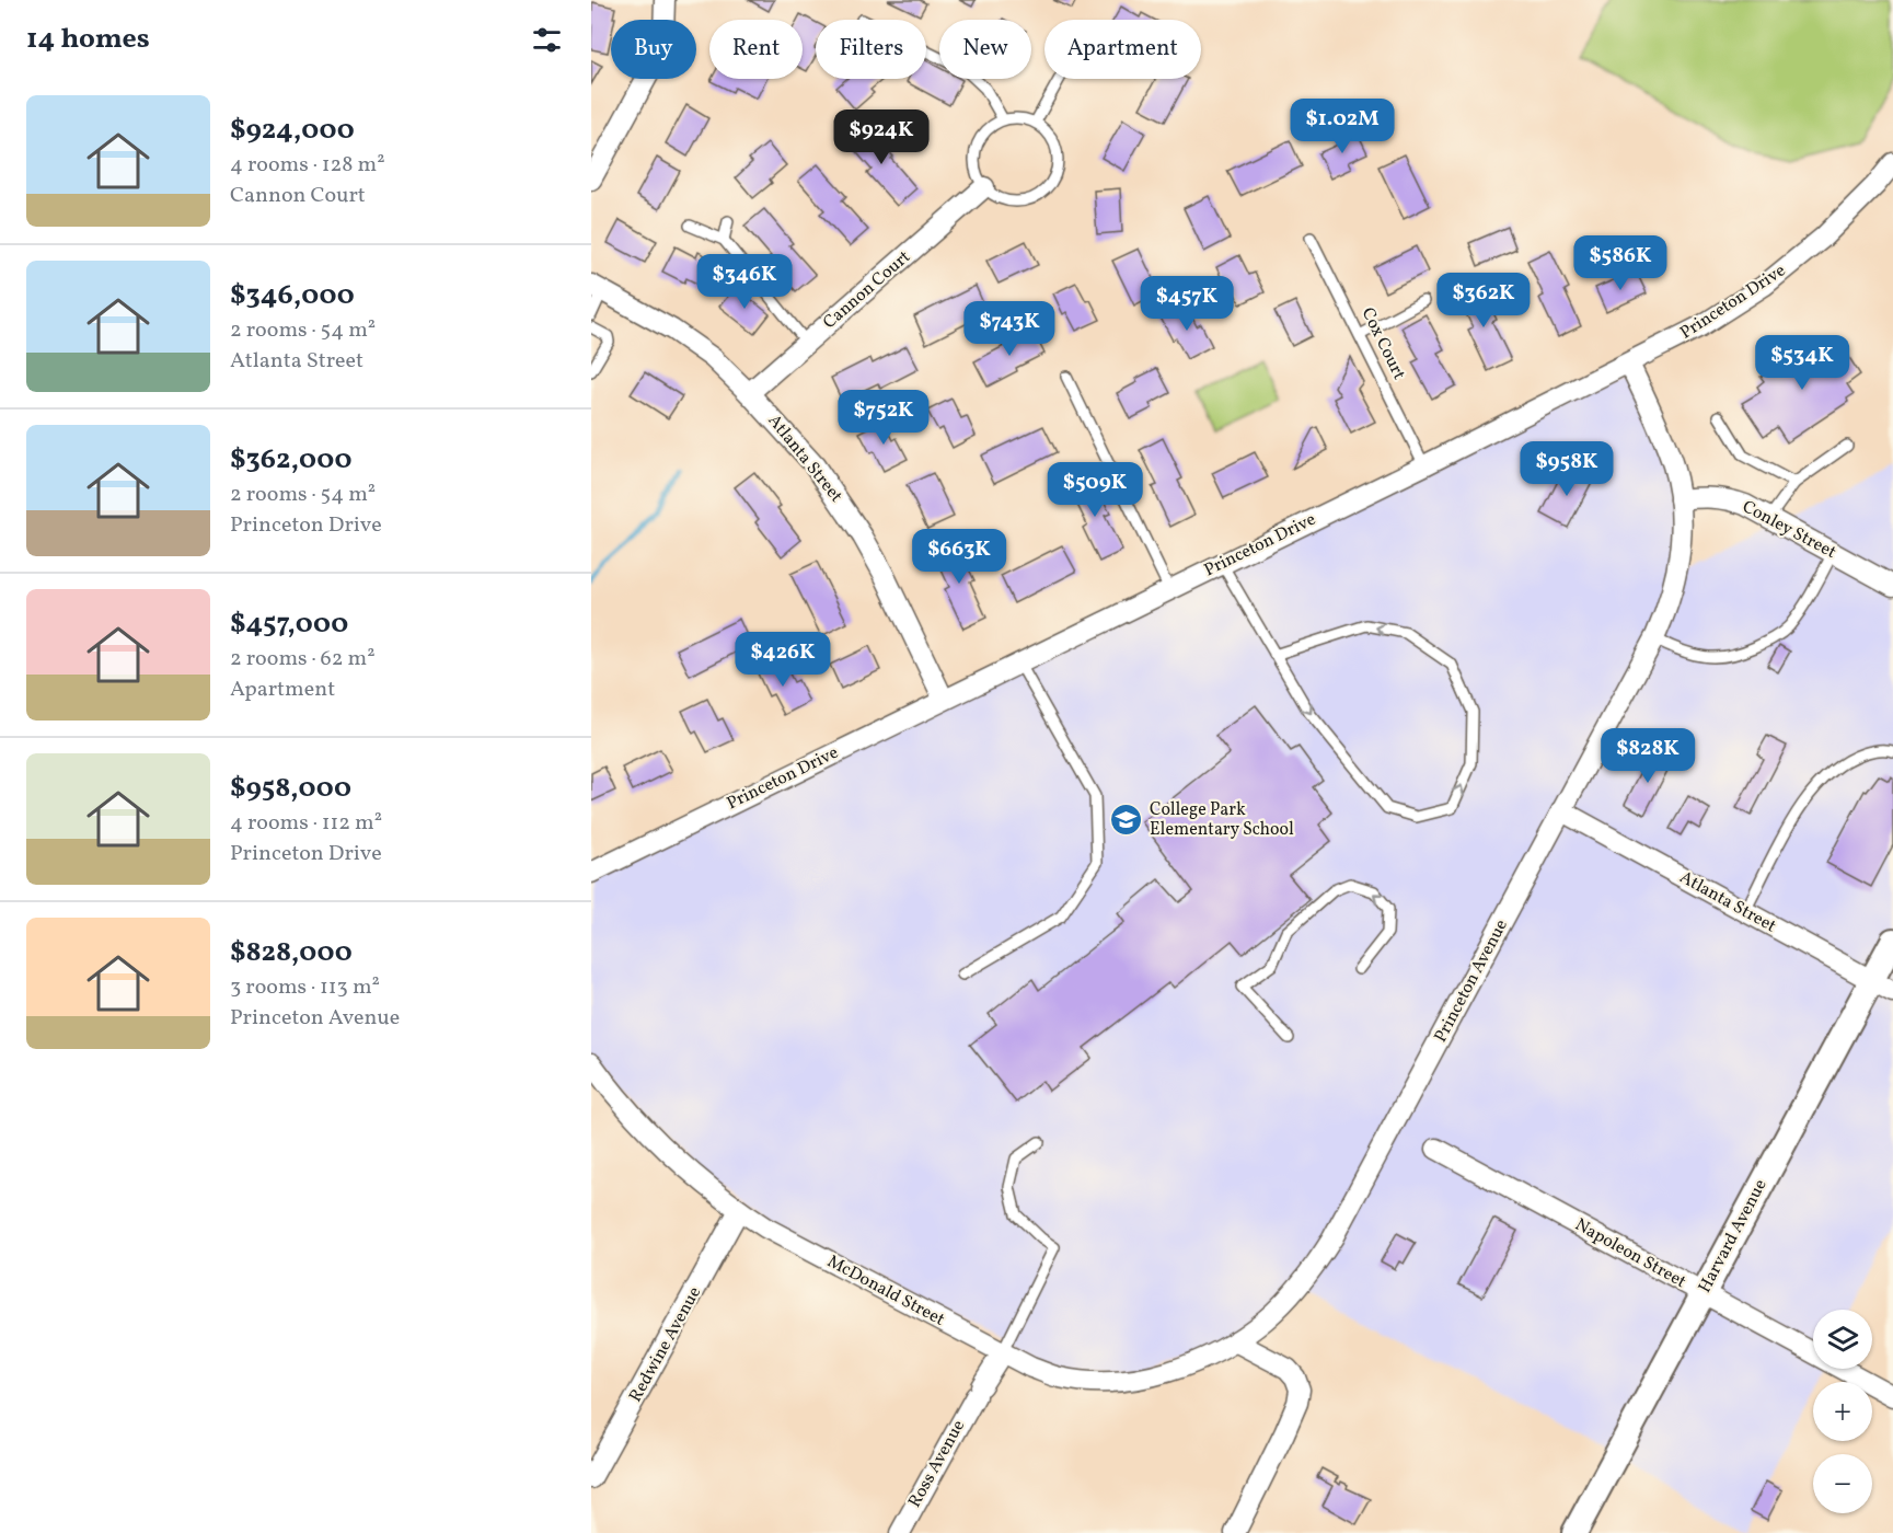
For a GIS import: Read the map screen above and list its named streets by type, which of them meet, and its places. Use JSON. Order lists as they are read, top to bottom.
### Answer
{
  "streets": {
    "street": [
      "Cannon Court",
      "Princeton Drive",
      "Atlanta Street",
      "Conley Street",
      "Princeton Avenue",
      "Harvard Avenue",
      "Napoleon Street",
      "McDonald Street",
      "Redwine Avenue",
      "Ross Avenue"
    ],
    "lane": ["Cox Court"]
  },
  "crossings": [
    ["Cannon Court", "Atlanta Street"],
    ["Princeton Drive", "Cox Court"],
    ["Princeton Drive", "Atlanta Street"],
    ["Princeton Drive", "Princeton Avenue"],
    ["Atlanta Street", "Princeton Avenue"],
    ["Atlanta Street", "Harvard Avenue"],
    ["Conley Street", "Princeton Avenue"],
    ["Princeton Avenue", "McDonald Street"],
    ["Harvard Avenue", "Napoleon Street"],
    ["McDonald Street", "Redwine Avenue"],
    ["McDonald Street", "Ross Avenue"]
  ],
  "places": {
    "school or university": ["College Park Elementary School"]
  },
  "page": {
    "heading": "14 homes",
    "chip": [
      "Buy",
      "Rent",
      "Filters",
      "New",
      "Apartment"
    ],
    "list": [
      {
        "name": "$924,000",
        "note": "4 rooms · 128 m² · Cannon Court"
      },
      {
        "name": "$346,000",
        "note": "2 rooms · 54 m² · Atlanta Street"
      },
      {
        "name": "$362,000",
        "note": "2 rooms · 54 m² · Princeton Drive"
      },
      {
        "name": "$457,000",
        "note": "2 rooms · 62 m² · Apartment"
      },
      {
        "name": "$958,000",
        "note": "4 rooms · 112 m² · Princeton Drive"
      },
      {
        "name": "$828,000",
        "note": "3 rooms · 113 m² · Princeton Avenue"
      }
    ],
    "price": [
      "$1.02M",
      "$924K",
      "$586K",
      "$346K",
      "$362K",
      "$457K",
      "$743K",
      "$534K",
      "$752K",
      "$958K",
      "$509K",
      "$663K",
      "$426K",
      "$828K"
    ],
    "map_buttons": ["+", "−"]
  }
}
